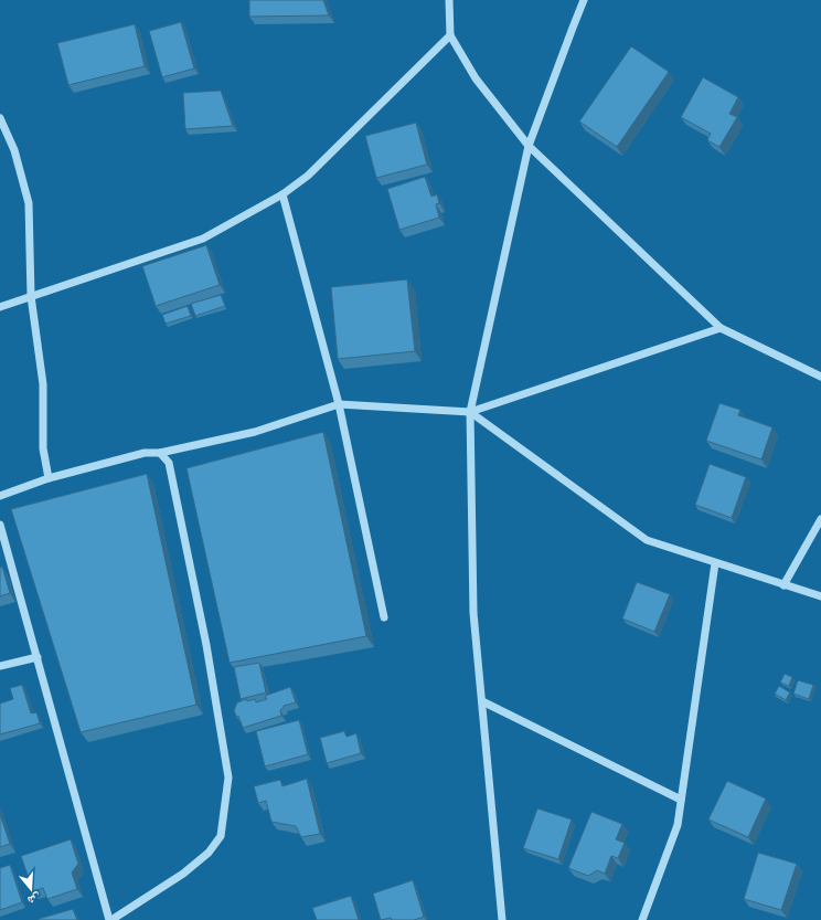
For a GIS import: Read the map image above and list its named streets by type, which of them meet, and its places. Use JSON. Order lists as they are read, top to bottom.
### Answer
{
  "north": "bottom"
}
